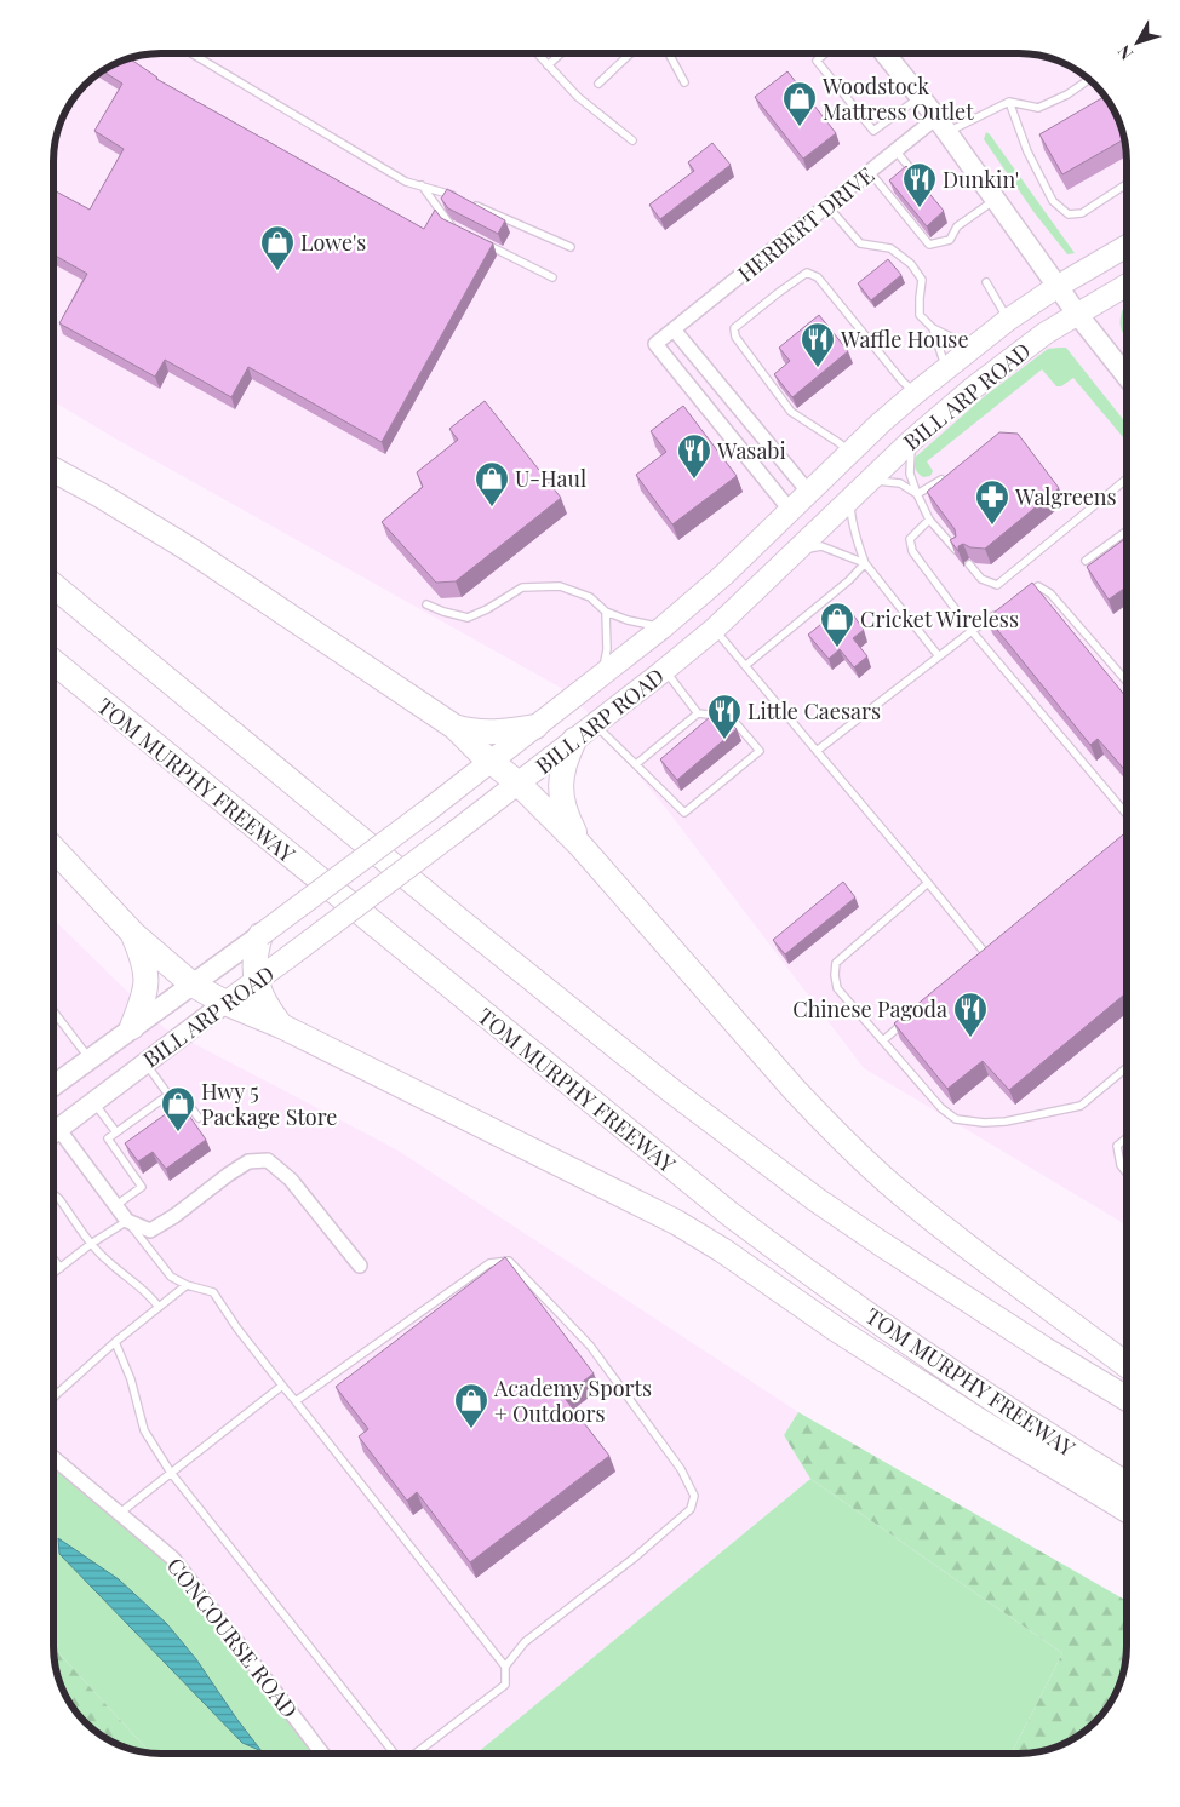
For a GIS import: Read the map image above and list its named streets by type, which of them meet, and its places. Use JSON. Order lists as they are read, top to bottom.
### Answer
{
  "streets": {
    "highway": ["TOM MURPHY FREEWAY"],
    "main road": ["BILL ARP ROAD"],
    "street": ["HERBERT DRIVE", "CONCOURSE ROAD"]
  },
  "crossings": [
    ["HERBERT DRIVE", "BILL ARP ROAD"]
  ],
  "places": {
    "shop": [
      "Woodstock Mattress Outlet",
      "Lowe's",
      "U-Haul",
      "Cricket Wireless",
      "Hwy 5 Package Store",
      "Academy Sports + Outdoors"
    ],
    "restaurant": [
      "Dunkin'",
      "Waffle House",
      "Wasabi",
      "Little Caesars",
      "Chinese Pagoda"
    ],
    "pharmacy": ["Walgreens"]
  },
  "north": "bottom left"
}
